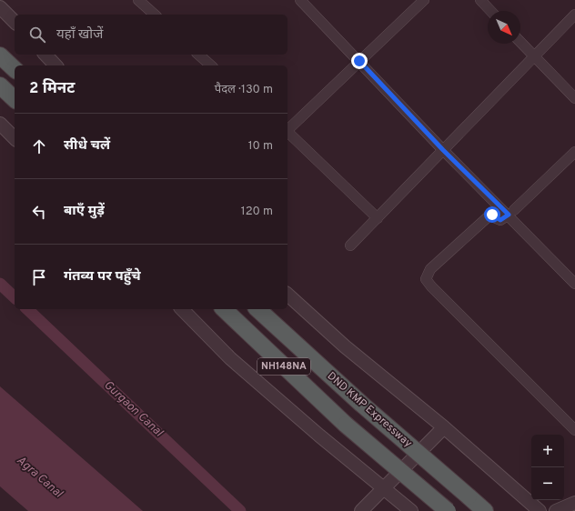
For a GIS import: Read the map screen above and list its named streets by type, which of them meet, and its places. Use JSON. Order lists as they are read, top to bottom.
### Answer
{
  "streets": {
    "highway": ["NH148NA", "DND KMP Expressway"]
  },
  "water": ["Gurgaon Canal", "Agra Canal"],
  "north": "bottom right",
  "page": {
    "search": "यहाँ खोजें",
    "heading": ["2 मिनट", "पैदल · 130 m"],
    "list": [
      ["सीधे चलें", "10 m"],
      ["बाएँ मुड़ें", "120 m"],
      "गंतव्य पर पहुँचे"
    ],
    "map_buttons": ["+", "−"]
  }
}
